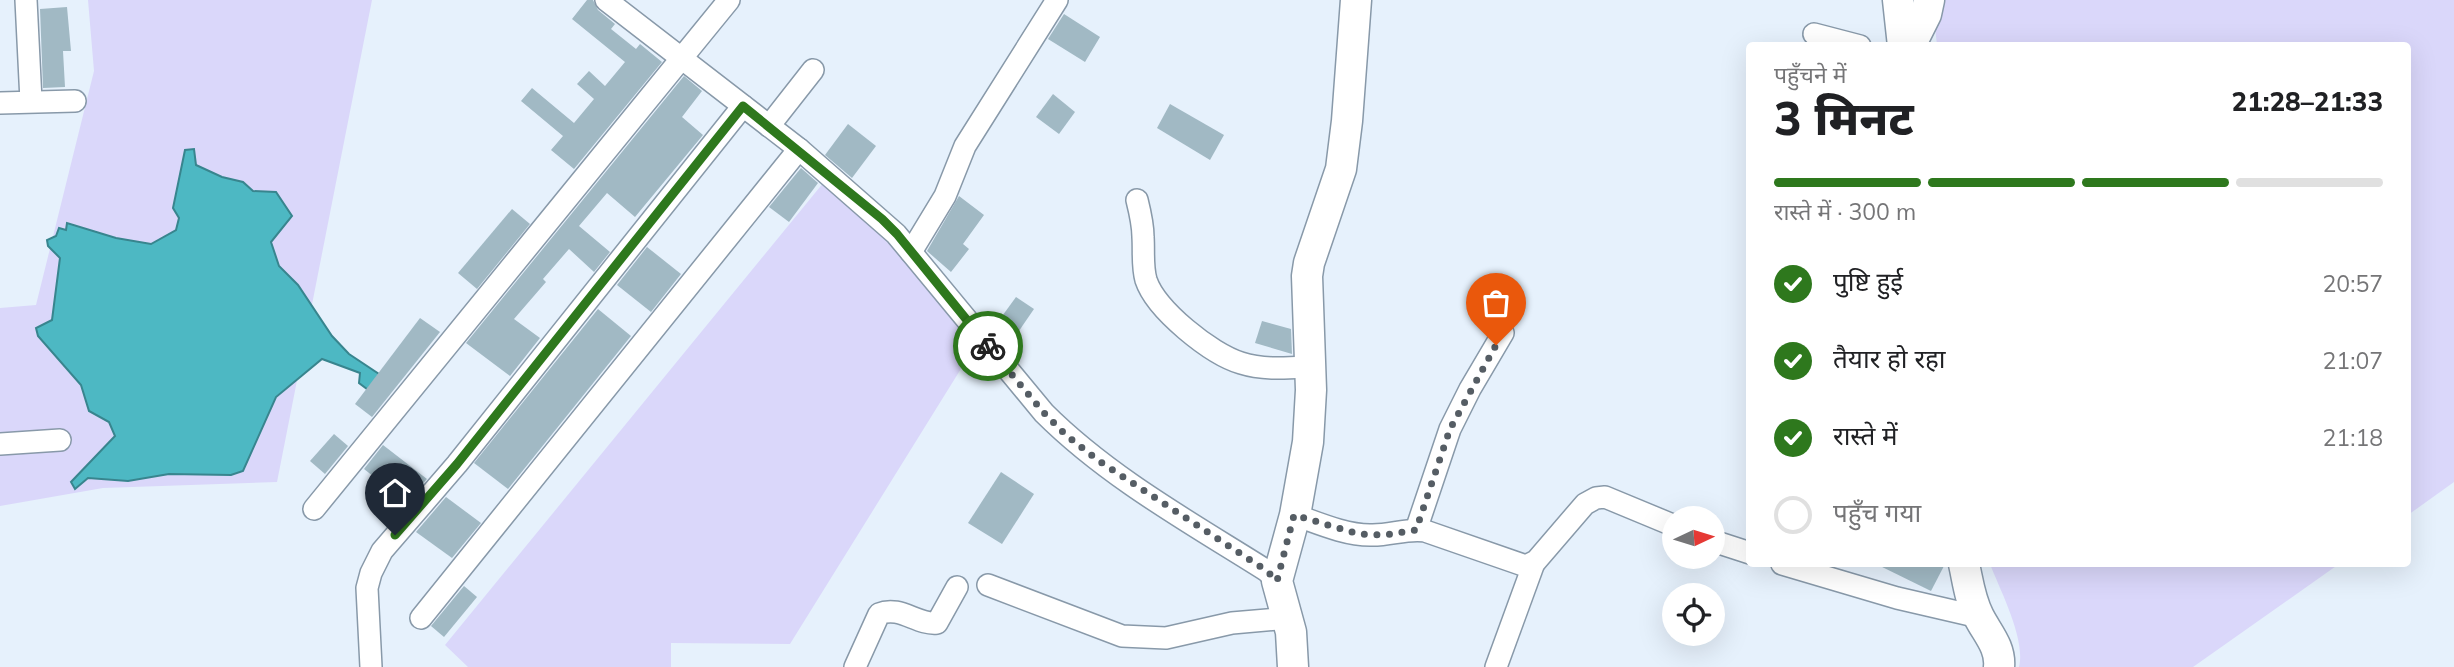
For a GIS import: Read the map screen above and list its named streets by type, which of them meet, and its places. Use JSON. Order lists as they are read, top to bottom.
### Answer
{
  "north": "right",
  "page": {
    "heading": ["3 मिनट", "पहुँचने में", "21:28–21:33"],
    "bar": "रास्ते में · 300 m",
    "list": [
      ["पुष्टि हुई", "20:57"],
      ["तैयार हो रहा", "21:07"],
      ["रास्ते में", "21:18"],
      "पहुँच गया"
    ]
  }
}
